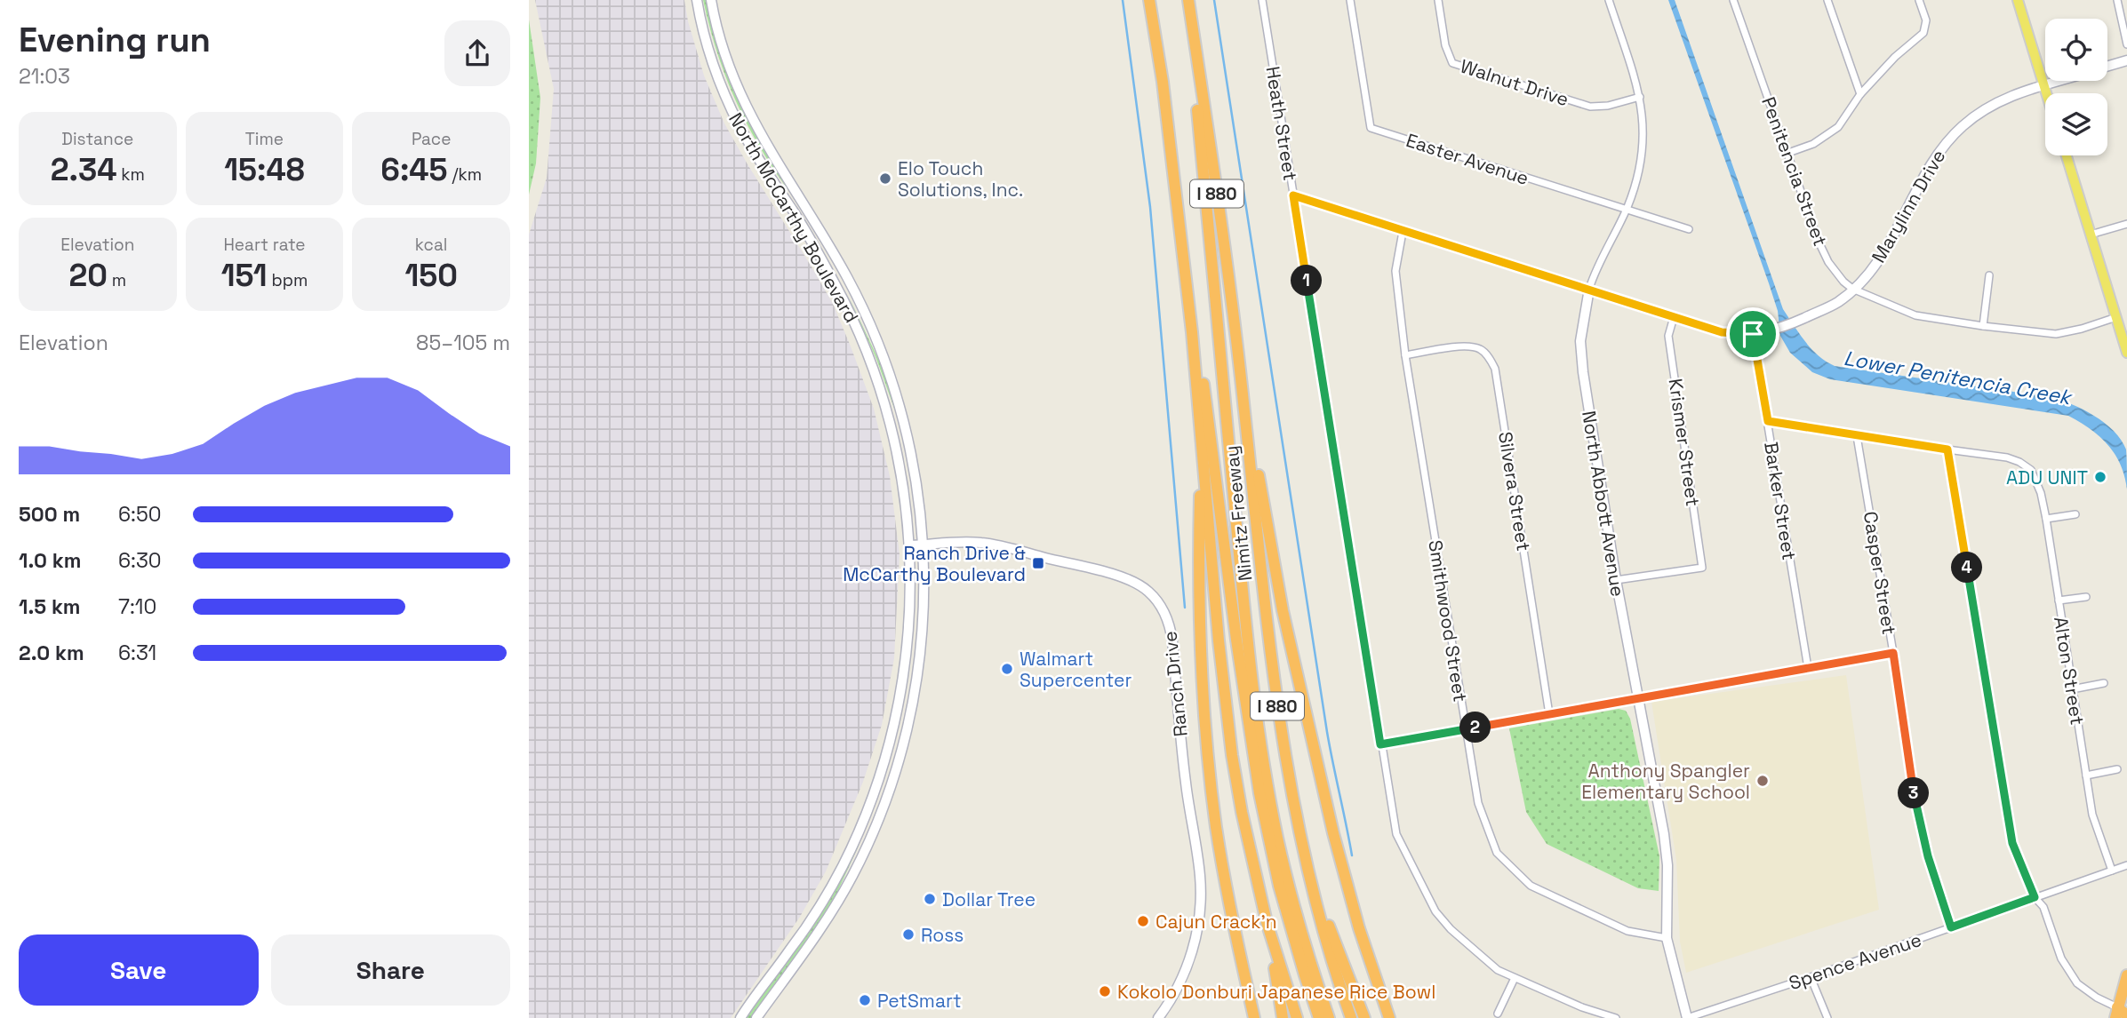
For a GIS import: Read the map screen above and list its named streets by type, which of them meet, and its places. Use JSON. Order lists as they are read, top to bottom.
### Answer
{
  "streets": {
    "highway": ["I 880", "Nimitz Freeway"],
    "street": [
      "Walnut Drive",
      "Heath Street",
      "Easter Avenue",
      "Penitencia Street",
      "Marylinn Drive",
      "North McCarthy Boulevard",
      "Krismer Street",
      "Silvera Street",
      "Barker Street",
      "North Abbott Avenue",
      "Casper Street",
      "Smithwood Street",
      "Alton Street",
      "Ranch Drive",
      "Spence Avenue"
    ]
  },
  "crossings": [
    ["Walnut Drive", "North Abbott Avenue"],
    ["Heath Street", "Marylinn Drive"],
    ["Easter Avenue", "North Abbott Avenue"],
    ["Penitencia Street", "Marylinn Drive"],
    ["Marylinn Drive", "Krismer Street"],
    ["Marylinn Drive", "Barker Street"],
    ["Marylinn Drive", "North Abbott Avenue"],
    ["Marylinn Drive", "Smithwood Street"],
    ["North McCarthy Boulevard", "Ranch Drive"],
    ["Krismer Street", "North Abbott Avenue"],
    ["Silvera Street", "Smithwood Street"],
    ["North Abbott Avenue", "Smithwood Street"],
    ["North Abbott Avenue", "Spence Avenue"],
    ["Casper Street", "Spence Avenue"],
    ["Alton Street", "Spence Avenue"]
  ],
  "water": ["Lower Penitencia Creek"],
  "places": {
    "other": [
      "Elo Touch Solutions, Inc.",
      "ADU UNIT",
      "Walmart Supercenter",
      "Anthony Spangler Elementary School",
      "Dollar Tree",
      "Cajun Crack'n",
      "Ross",
      "Kokolo Donburi Japanese Rice Bowl",
      "PetSmart"
    ],
    "transit": ["Ranch Drive & McCarthy Boulevard"]
  },
  "page": {
    "heading": ["Evening run", "21:03"],
    "stats": [
      ["Distance", "2.34 km"],
      ["Time", "15:48"],
      ["Pace", "6:45 /km"],
      ["Elevation", "20 m"],
      ["Heart rate", "151 bpm"],
      ["kcal", "150"]
    ],
    "pins": [
      "1",
      "4",
      "2",
      "3"
    ],
    "chart": ["Elevation", "85–105 m"],
    "list": [
      {
        "name": "500 m",
        "note": "6:50"
      },
      {
        "name": "1.0 km",
        "note": "6:30"
      },
      {
        "name": "1.5 km",
        "note": "7:10"
      },
      {
        "name": "2.0 km",
        "note": "6:31"
      }
    ],
    "buttons": ["Save", "Share"]
  }
}
